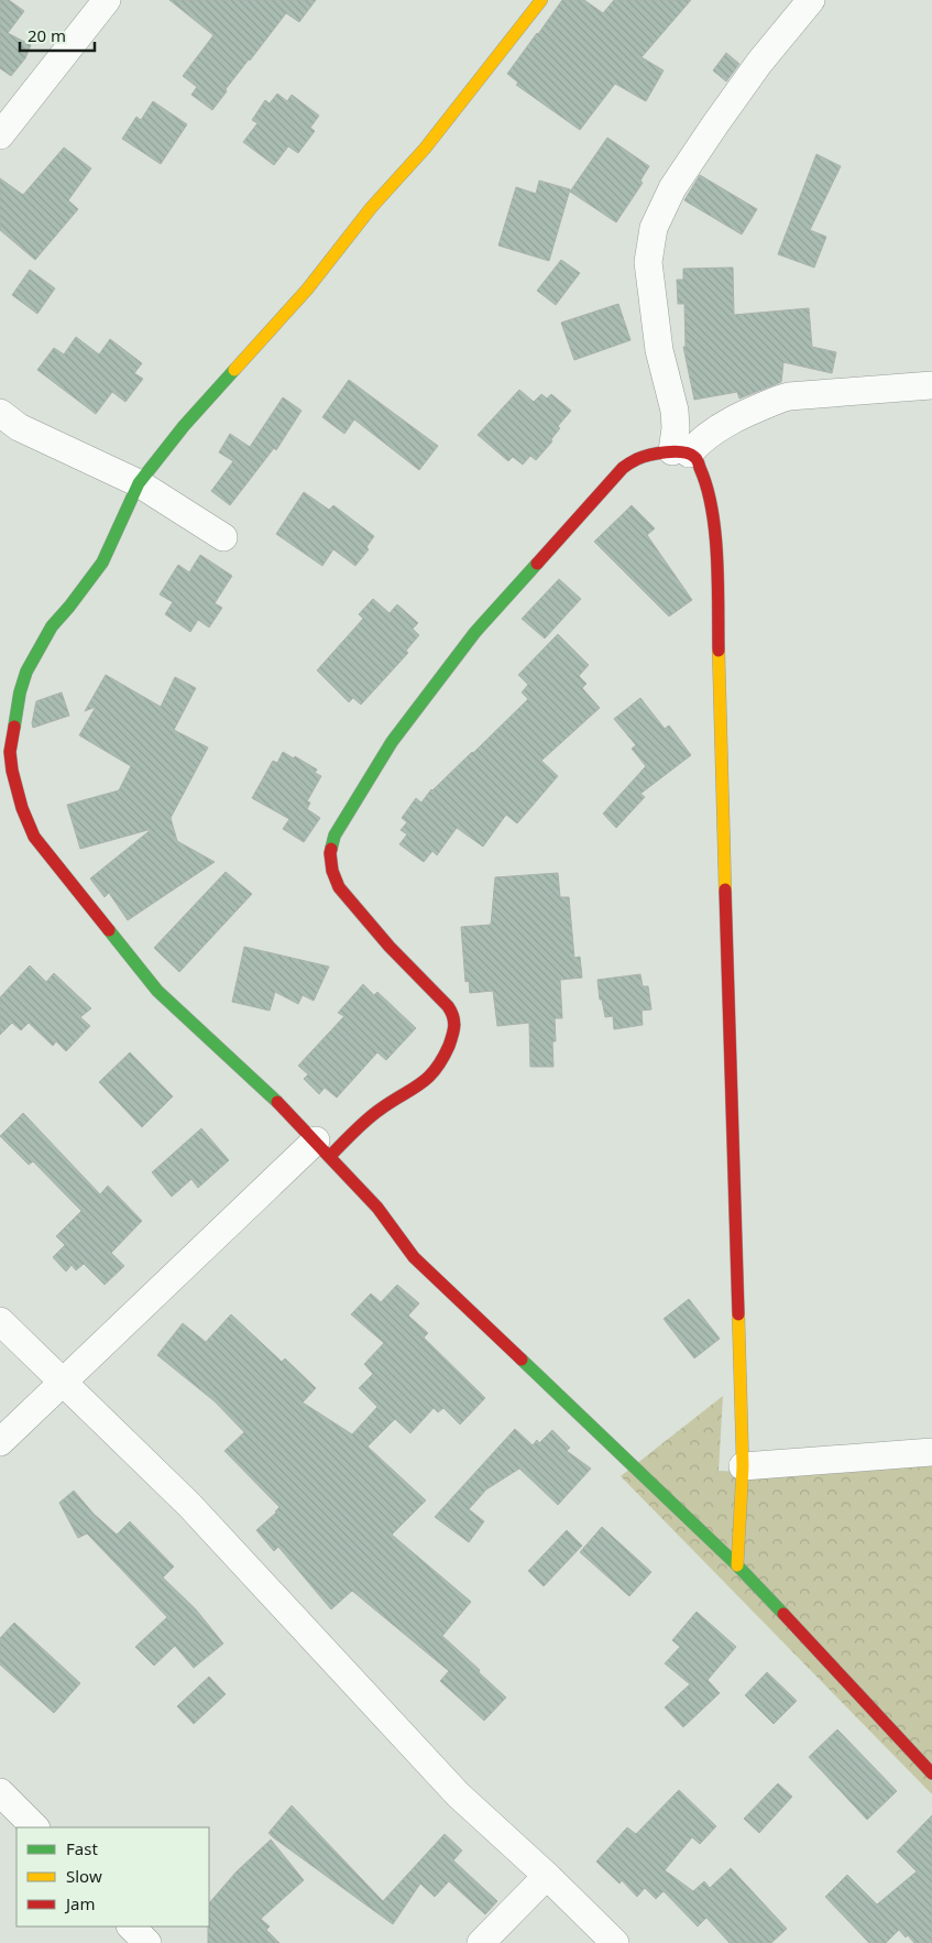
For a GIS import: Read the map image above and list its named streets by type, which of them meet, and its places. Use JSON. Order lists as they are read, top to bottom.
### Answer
{
  "legend": ["Fast", "Slow", "Jam"],
  "scale_bar": "20 m"
}
